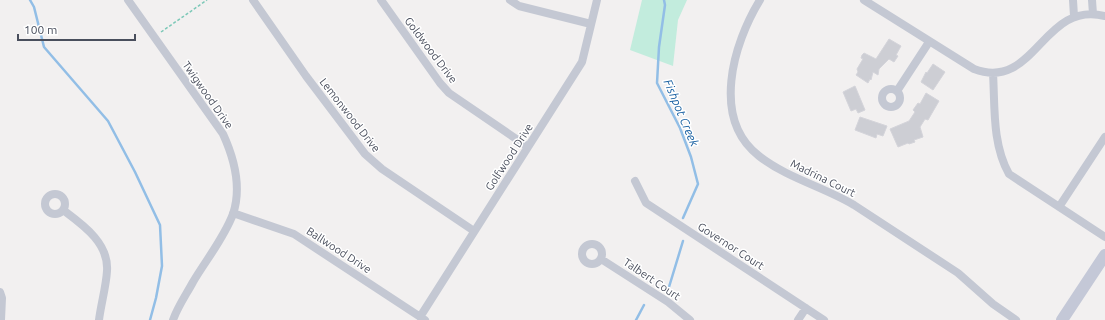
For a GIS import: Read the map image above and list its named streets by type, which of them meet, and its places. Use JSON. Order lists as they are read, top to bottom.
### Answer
{
  "streets": {
    "street": [
      "Goldwood Drive",
      "Twigwood Drive",
      "Lemonwood Drive",
      "Golfwood Drive",
      "Madrina Court",
      "Governor Court",
      "Ballwood Drive",
      "Talbert Court"
    ]
  },
  "crossings": [
    ["Goldwood Drive", "Golfwood Drive"],
    ["Twigwood Drive", "Ballwood Drive"],
    ["Lemonwood Drive", "Golfwood Drive"],
    ["Golfwood Drive", "Ballwood Drive"]
  ],
  "water": ["Fishpot Creek"],
  "scale_bar": "100 m"
}
